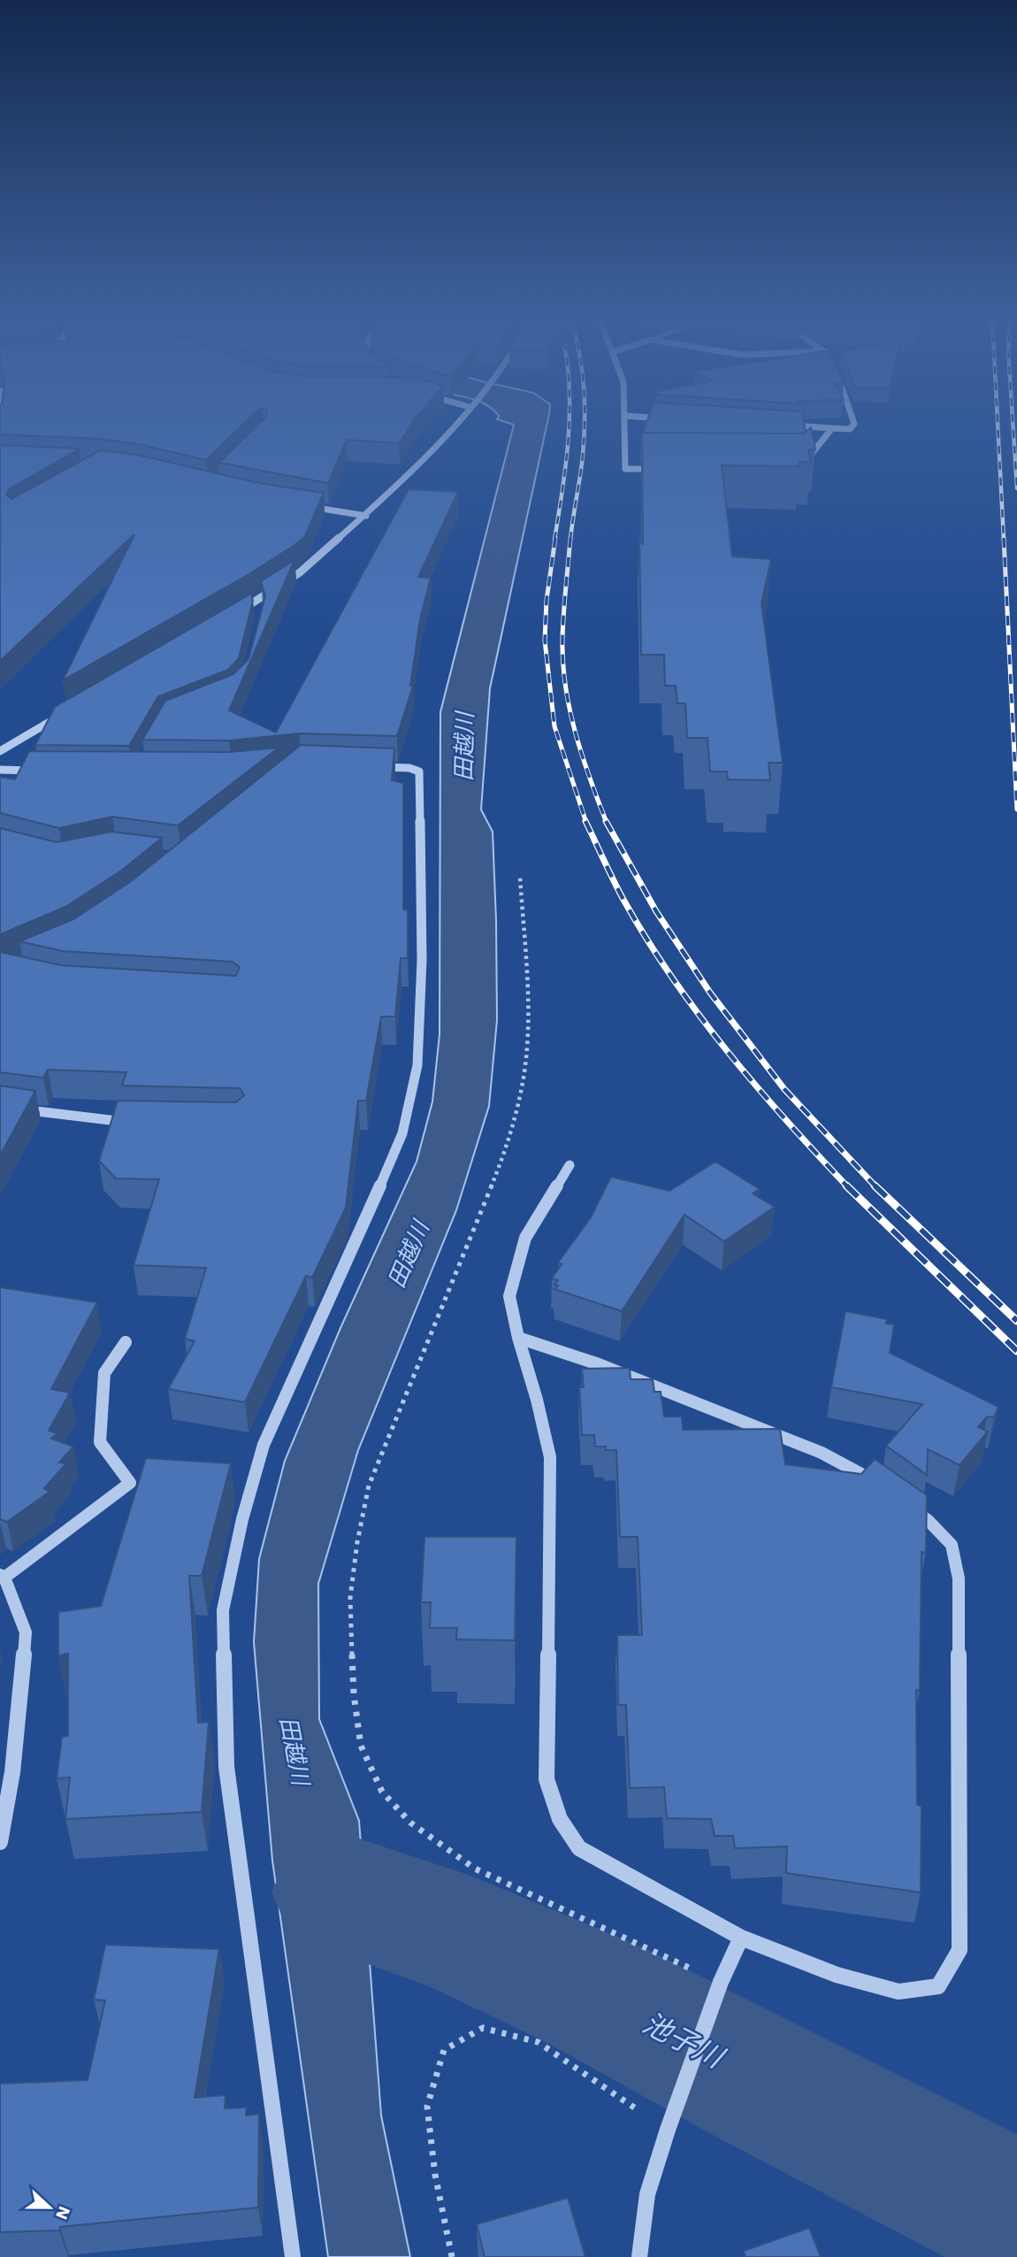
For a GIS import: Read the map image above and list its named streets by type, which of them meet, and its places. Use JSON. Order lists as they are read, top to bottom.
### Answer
{
  "water": ["田越川", "池子川"],
  "north": "right"
}
